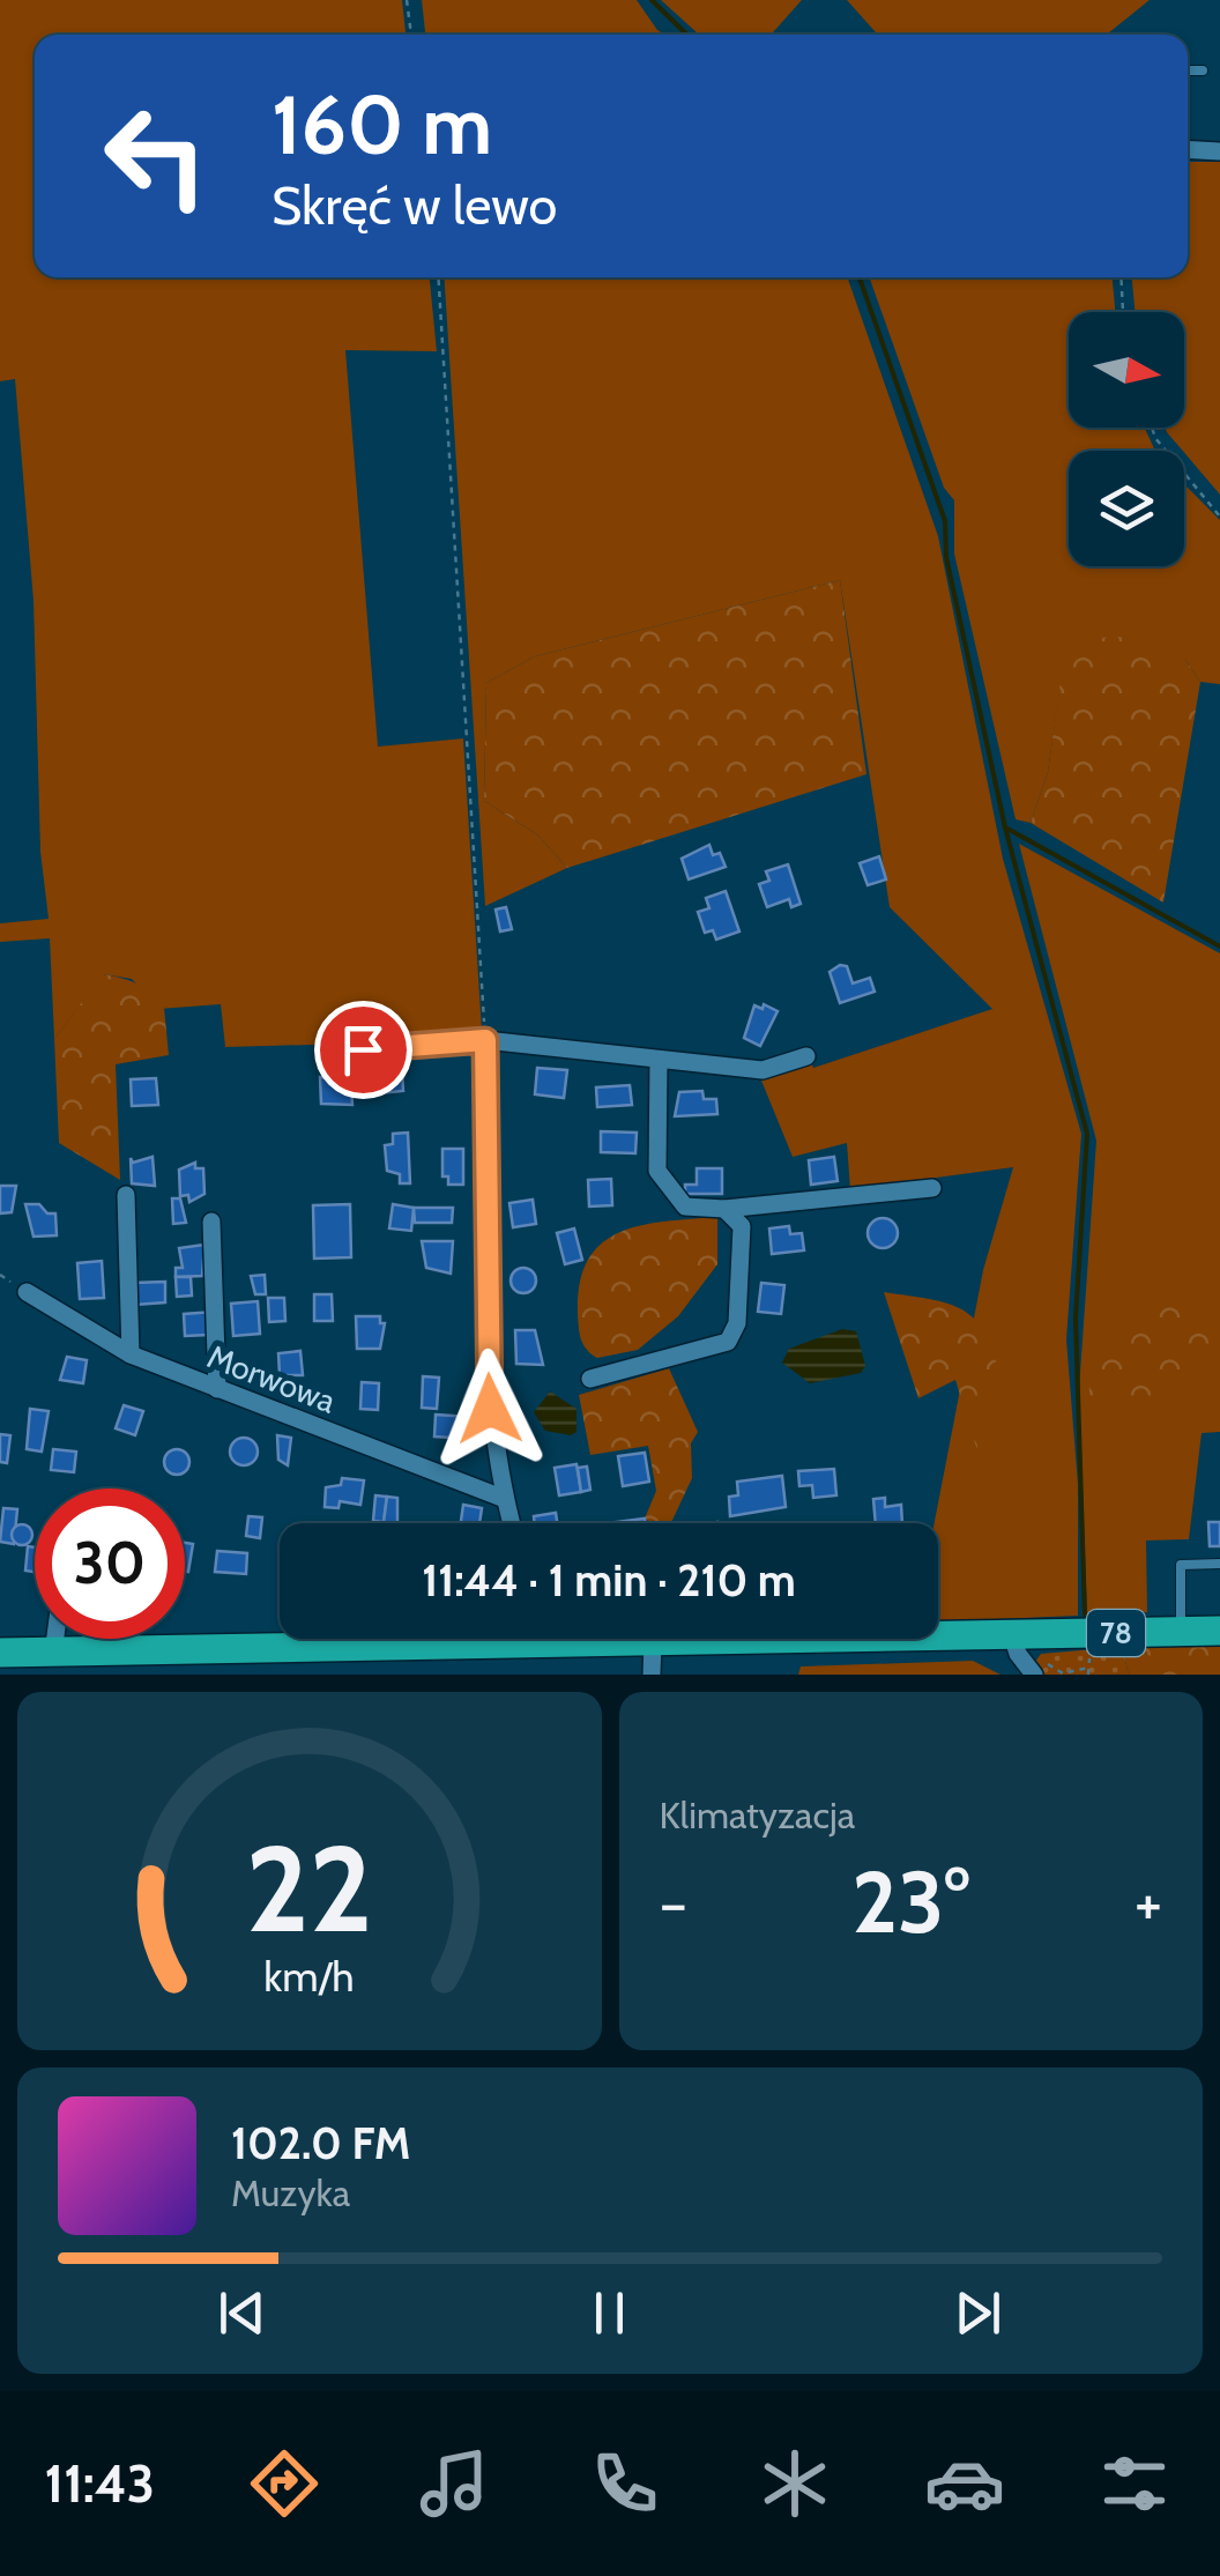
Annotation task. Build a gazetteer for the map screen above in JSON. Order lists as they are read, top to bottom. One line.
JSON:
{"streets":{"main road":["78"],"street":["Morwowa"]},"north":"right","page":{"turn":["160 m","Skręć w lewo"],"limit":"30","trip":"11:44 · 1 min · 210 m","tile":"Klimatyzacja","heat":["−","23°","+"],"song":["102.0 FM","Muzyka"],"tabs":"11:43","gauge":["22","km/h"]}}
